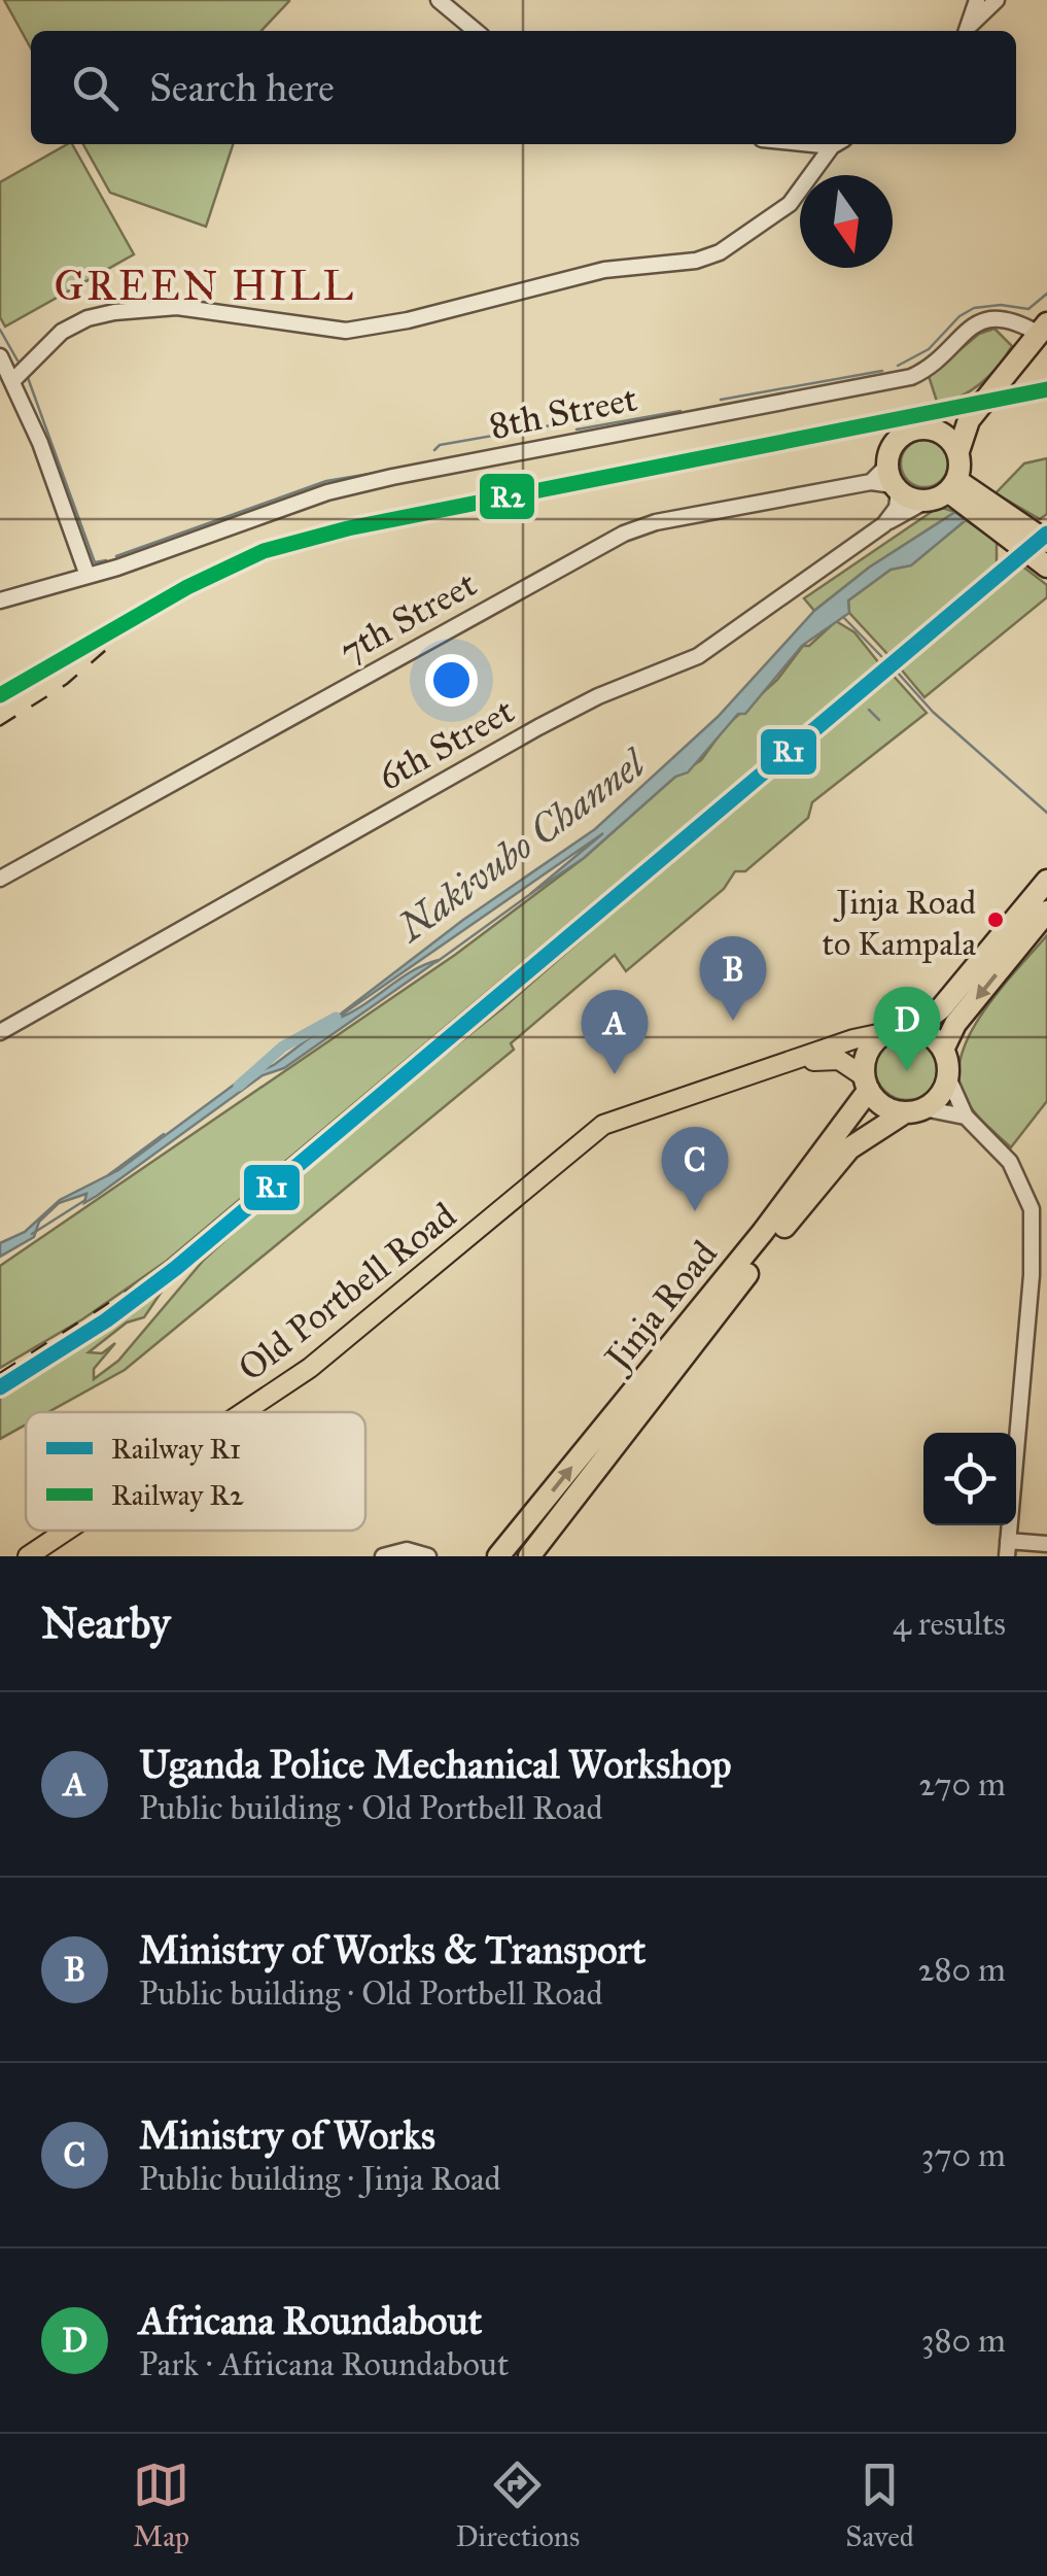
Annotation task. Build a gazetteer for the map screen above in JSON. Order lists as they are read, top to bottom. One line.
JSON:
{"streets":{"highway":["Jinja Road"],"main road":["Old Portbell Road"],"street":["8th Street","7th Street","6th Street"]},"crossings":[["7th Street","6th Street"],["Old Portbell Road","Jinja Road"]],"districts":["GREEN HILL"],"water":["Nakivubo Channel"],"places":["Jinja Road to Kampala"],"lines":["rail line R2","rail line R1"],"legend":["Railway R1","Railway R2"],"north":"bottom","page":{"search":"Search here","pins":["B","D","A","C"],"heading":["Nearby","4 results"],"list":[{"mark":"A","name":"Uganda Police Mechanical Workshop","note":"Public building · Old Portbell Road","value":"270 m"},{"mark":"B","name":"Ministry of Works & Transport","note":"Public building · Old Portbell Road","value":"280 m"},{"mark":"C","name":"Ministry of Works","note":"Public building · Jinja Road","value":"370 m"},{"mark":"D","name":"Africana Roundabout","note":"Park · Africana Roundabout","value":"380 m"}],"nav":["Map","Directions","Saved"]}}
